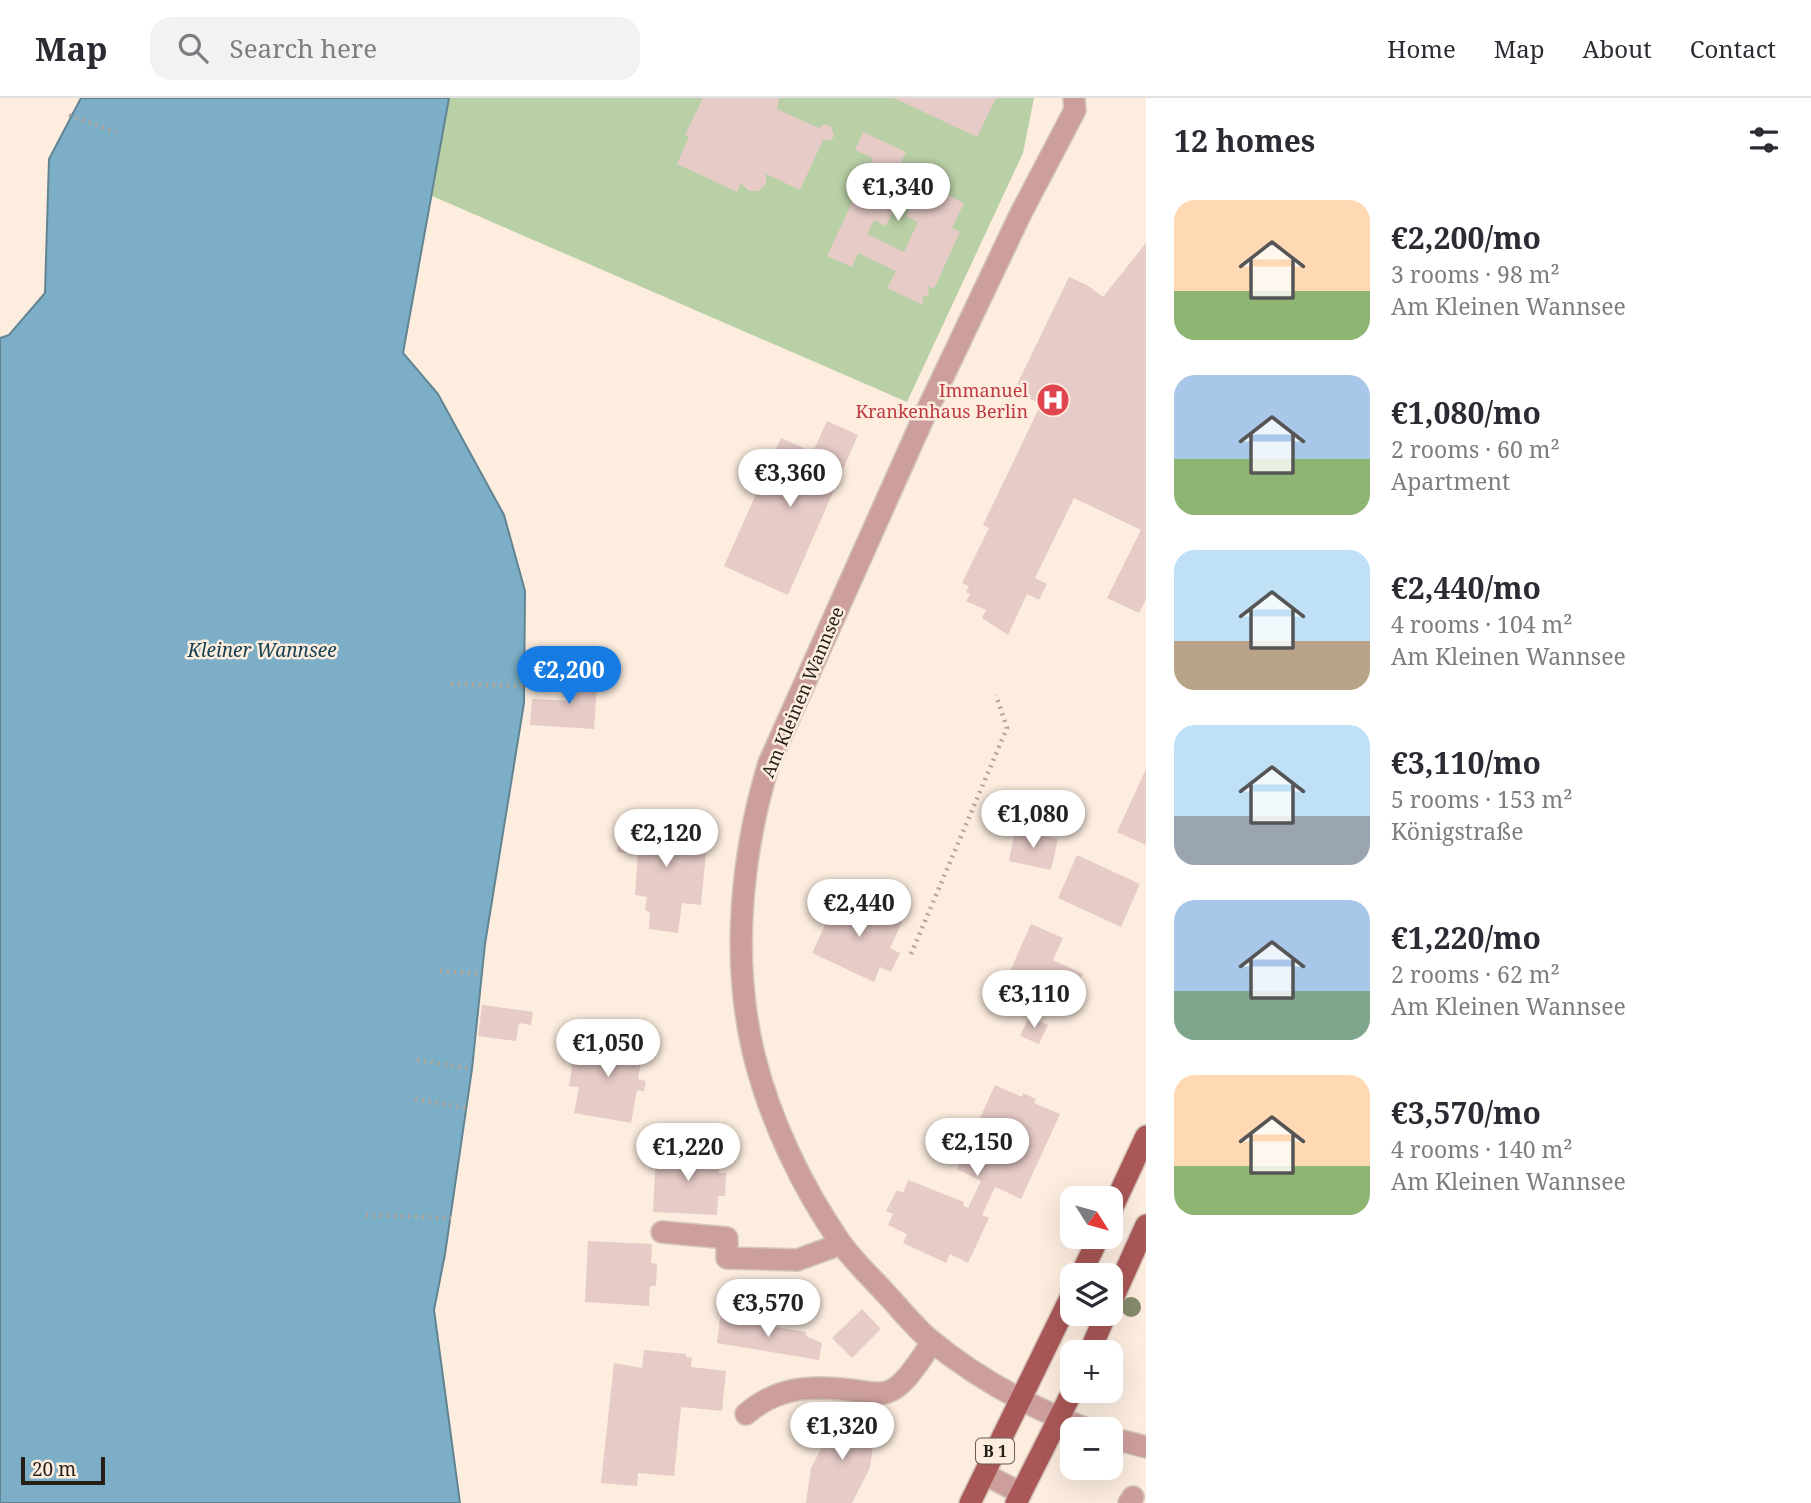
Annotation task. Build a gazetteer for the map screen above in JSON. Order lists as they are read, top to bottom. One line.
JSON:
{"streets":{"main road":["B 1"],"street":["Am Kleinen Wannsee"]},"crossings":[["Am Kleinen Wannsee","B 1"]],"water":["Kleiner Wannsee"],"places":{"hospital":["Immanuel Krankenhaus Berlin"]},"scale_bar":"20 m","north":"bottom right","page":{"header":"Map","search":"Search here","nav":["Home","Map","About","Contact"],"heading":"12 homes","price":["€1,340","€3,360","€2,200","€1,080","€2,120","€2,440","€3,110","€1,050","€2,150","€1,220","€3,570","€1,320"],"list":[{"name":"€2,200/mo","note":"3 rooms · 98 m² · Am Kleinen Wannsee"},{"name":"€1,080/mo","note":"2 rooms · 60 m² · Apartment"},{"name":"€2,440/mo","note":"4 rooms · 104 m² · Am Kleinen Wannsee"},{"name":"€3,110/mo","note":"5 rooms · 153 m² · Königstraße"},{"name":"€1,220/mo","note":"2 rooms · 62 m² · Am Kleinen Wannsee"},{"name":"€3,570/mo","note":"4 rooms · 140 m² · Am Kleinen Wannsee"}],"map_buttons":["+","−"],"scale":"20 m"}}
